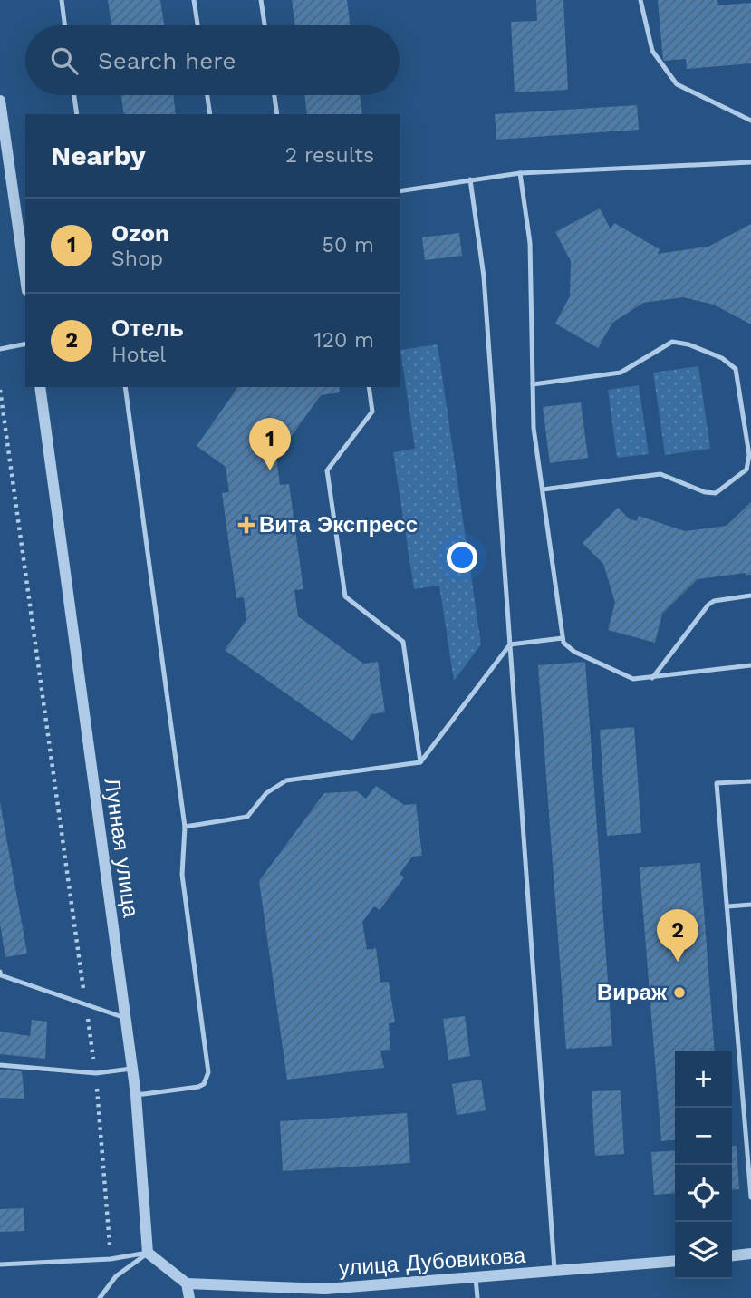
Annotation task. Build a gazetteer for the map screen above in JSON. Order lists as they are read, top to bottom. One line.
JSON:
{"streets":{"street":["Лунная улица","улица Дубовикова"]},"places":{"health":["Вита Экспресс"],"other":["Вираж"]},"page":{"search":"Search here","heading":["Nearby","2 results"],"list":[{"mark":"1","name":"Ozon","note":"Shop","value":"50 m"},{"mark":"2","name":"Отель","note":"Hotel","value":"120 m"}],"pins":["1","2"],"map_buttons":["+","−"]}}
